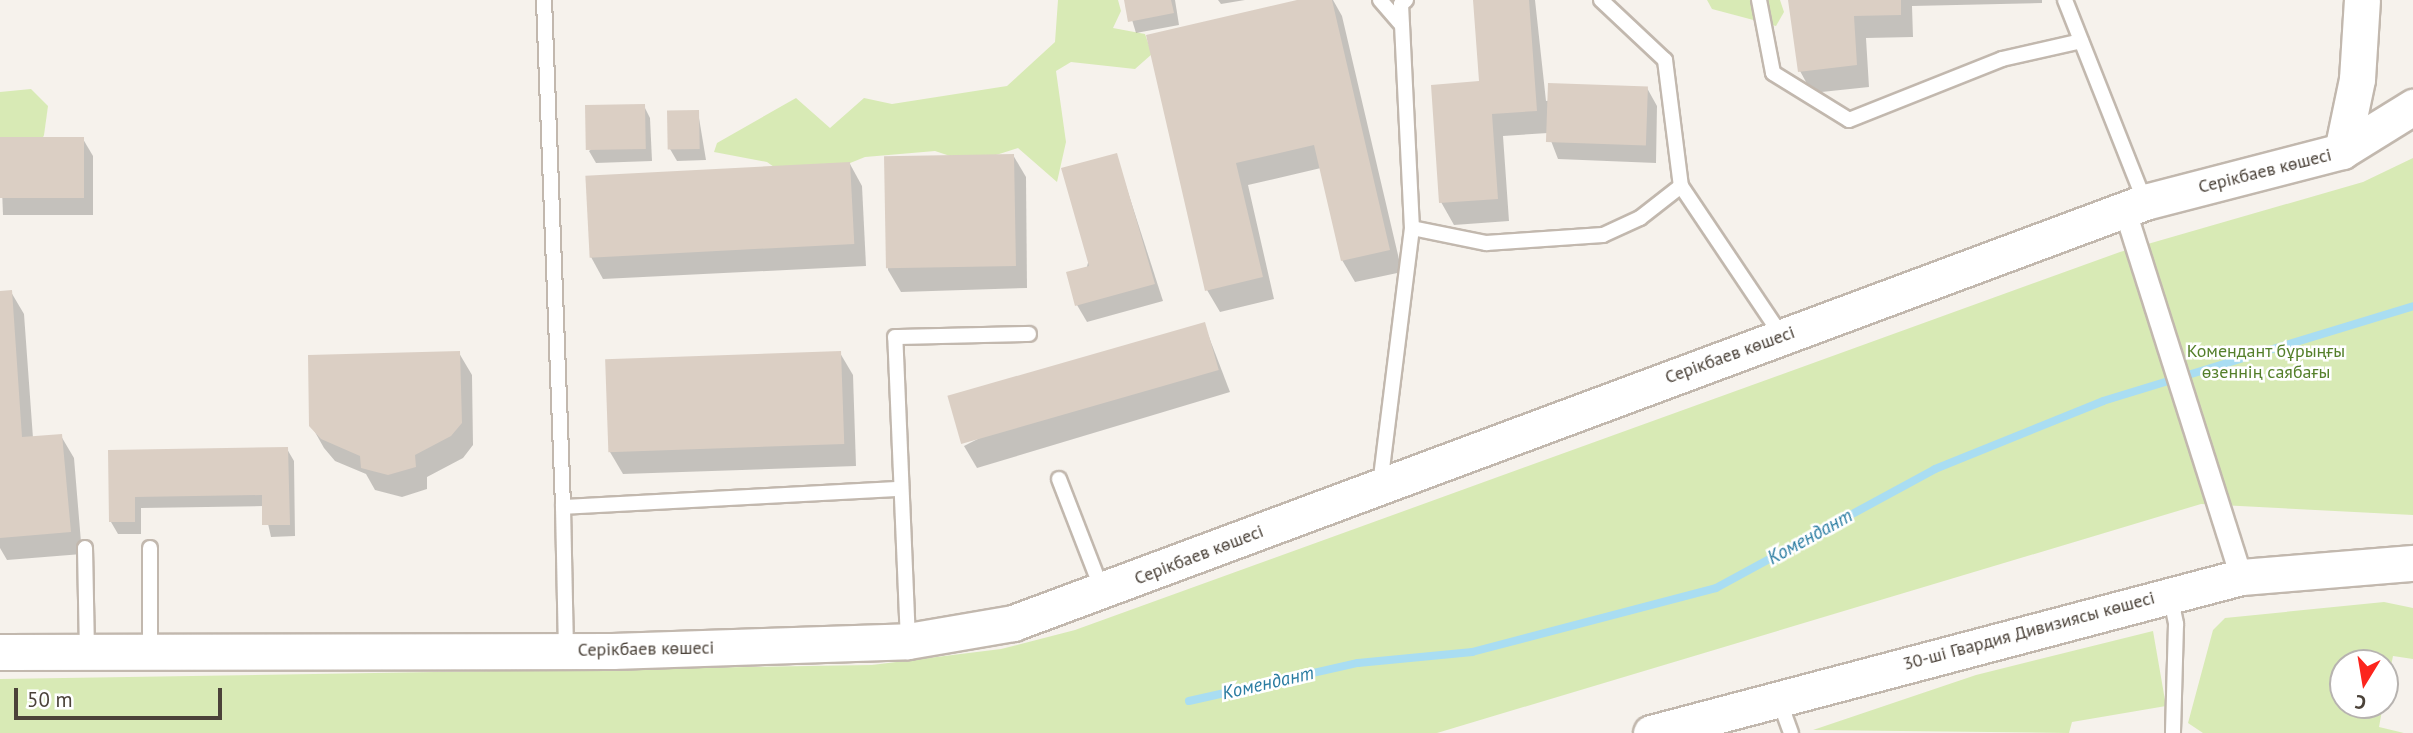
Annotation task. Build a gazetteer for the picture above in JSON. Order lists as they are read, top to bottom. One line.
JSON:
{"streets":{"street":["Серікбаев көшесі","30-ші Гвардия Дивизиясы көшесі"]},"water":["Комендант"],"parks":["Комендант бұрыңғы өзеннің саябағы"],"scale_bar":"50 m","north":"bottom"}
